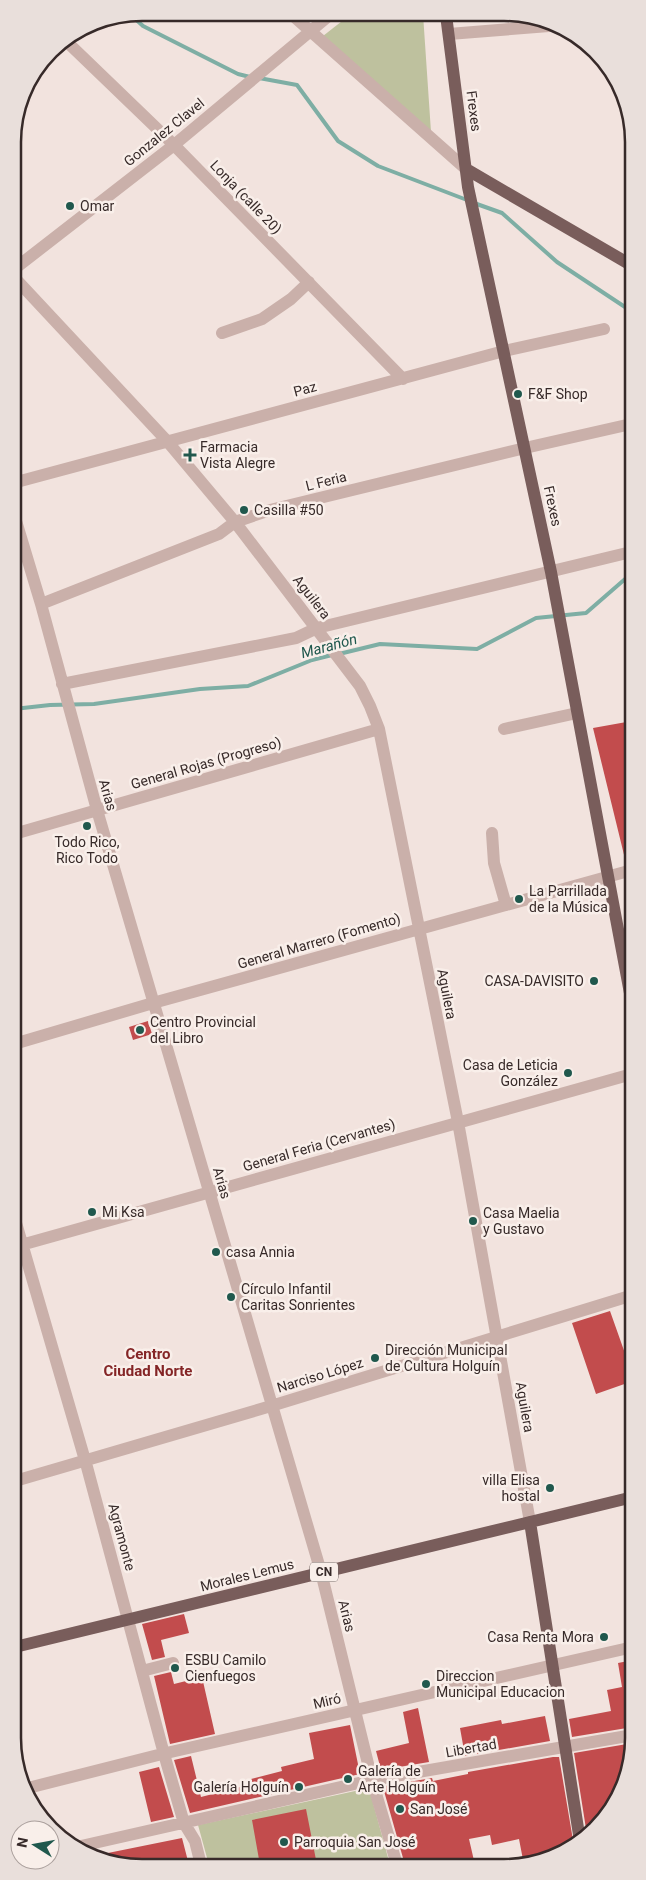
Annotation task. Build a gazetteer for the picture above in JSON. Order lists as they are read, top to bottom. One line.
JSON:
{"streets":{"main road":["Frexes","Aguilera","CN","Morales Lemus"],"street":["Gonzalez Clavel","Lonja (calle 20)","Paz","L Feria","General Rojas (Progreso)","Arias","General Marrero (Fomento)","General Feria (Cervantes)","Narciso López","Agramonte","Miró","Libertad"]},"crossings":[["Frexes","Paz"],["Frexes","L Feria"],["Frexes","General Marrero (Fomento)"],["Gonzalez Clavel","Lonja (calle 20)"],["Lonja (calle 20)","Paz"],["Paz","Aguilera"],["L Feria","Aguilera"],["L Feria","Arias"],["Aguilera","General Rojas (Progreso)"],["Aguilera","General Marrero (Fomento)"],["Aguilera","General Feria (Cervantes)"],["Aguilera","Narciso López"],["Aguilera","Morales Lemus"],["Aguilera","Miró"],["Aguilera","Libertad"],["General Rojas (Progreso)","Arias"],["Arias","General Marrero (Fomento)"],["Arias","General Feria (Cervantes)"],["Arias","Narciso López"],["Arias","Morales Lemus"],["Arias","Miró"],["Arias","Libertad"],["Narciso López","Agramonte"],["Agramonte","Morales Lemus"],["Agramonte","Miró"],["Agramonte","Libertad"]],"districts":["Centro Ciudad Norte"],"water":["Marañón"],"places":{"other":["Omar","F&F Shop","Casilla #50","Todo Rico, Rico Todo","La Parrillada de la Música","CASA-DAVISITO","Centro Provincial del Libro","Casa de Leticia González","Mi Ksa","Casa Maelia y Gustavo","casa Annia","Círculo Infantil Caritas Sonrientes","Dirección Municipal de Cultura Holguín","villa Elisa hostal","Casa Renta Mora","ESBU Camilo Cienfuegos","Direccion Municipal Educacion","Galería de Arte Holguín","Galería Holguín","San José","Parroquia San José"],"health":["Farmacia Vista Alegre"]},"north":"left"}
